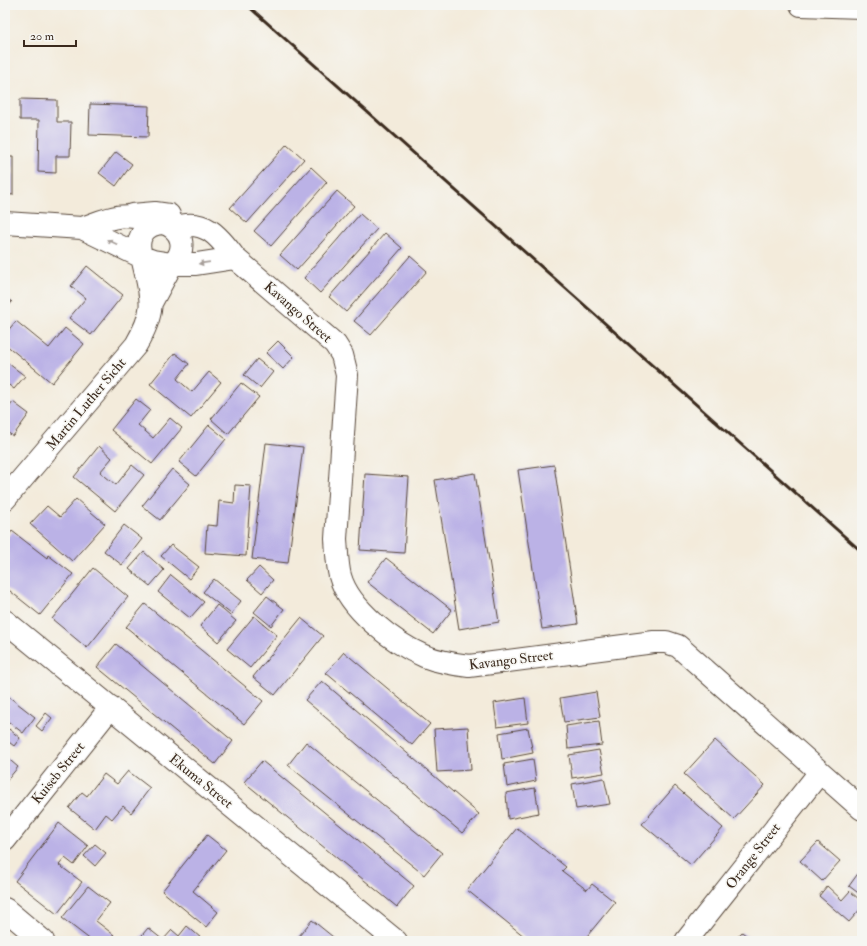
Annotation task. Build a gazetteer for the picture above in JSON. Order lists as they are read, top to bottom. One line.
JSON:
{"streets":{"main road":["Kavango Street","Martin Luther Sicht","Kuiseb Street","Ekuma Street","Orange Street"]},"crossings":[["Kavango Street","Martin Luther Sicht"],["Kavango Street","Orange Street"],["Kuiseb Street","Ekuma Street"]],"scale_bar":"20 m"}
